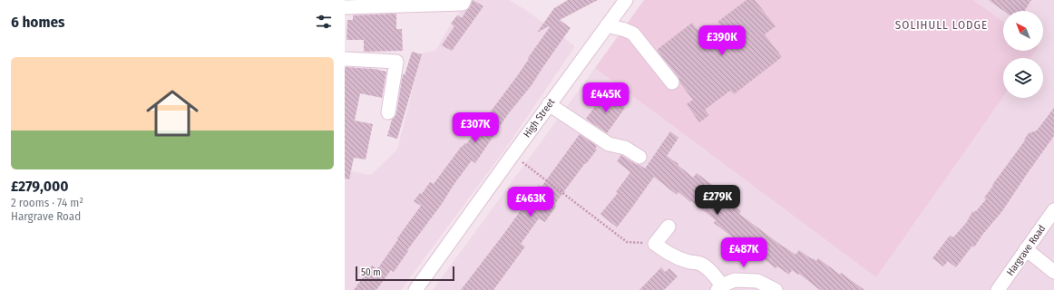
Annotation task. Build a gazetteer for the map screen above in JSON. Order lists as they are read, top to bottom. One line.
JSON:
{"streets":{"street":["High Street","Hargrave Road"]},"districts":["SOLIHULL LODGE"],"scale_bar":"50 m","north":"top left","page":{"heading":"6 homes","price":["£390K","£445K","£307K","£279K","£463K","£487K"],"list":[{"name":"£279,000","note":"2 rooms · 74 m² · Hargrave Road"}],"scale":"50 m"}}
